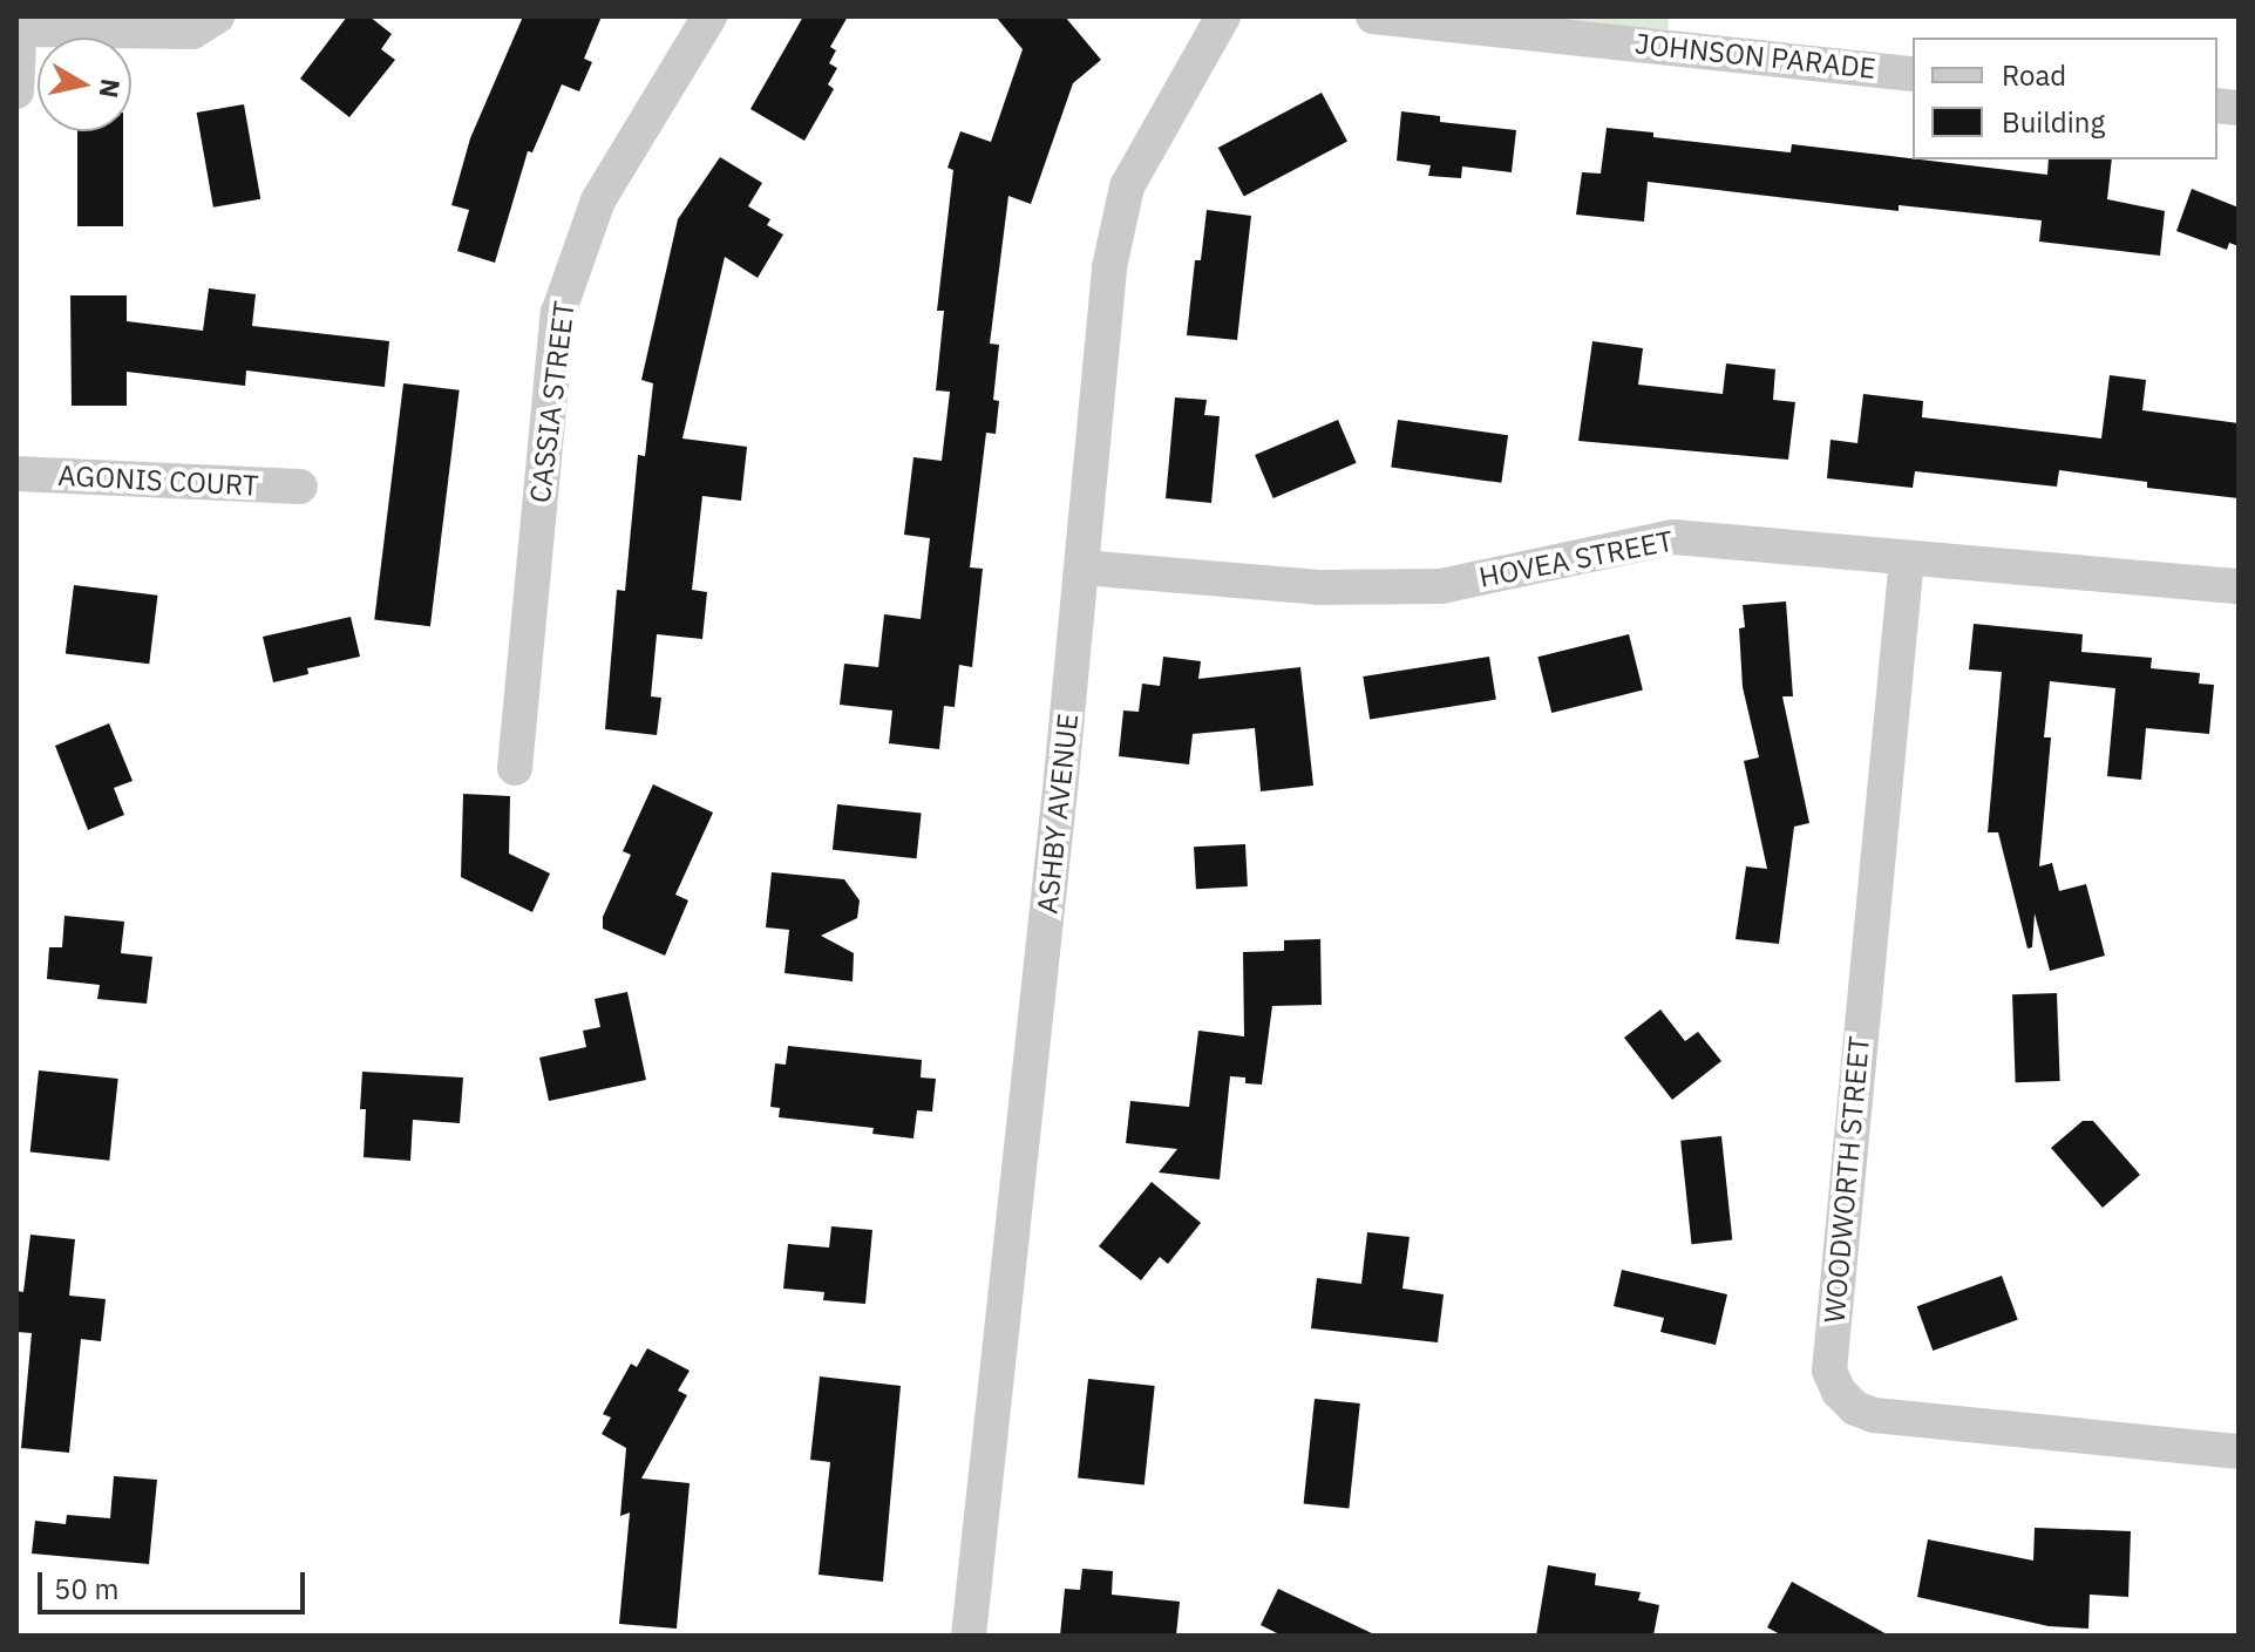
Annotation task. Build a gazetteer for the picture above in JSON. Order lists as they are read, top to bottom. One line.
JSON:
{"streets":{"street":["JOHNSON PARADE","CASSIA STREET","AGONIS COURT","HOVEA STREET","ASHBY AVENUE","WOODWORTH STREET"]},"crossings":[["HOVEA STREET","ASHBY AVENUE"],["HOVEA STREET","WOODWORTH STREET"]],"legend":["Road","Building"],"scale_bar":"50 m","north":"right"}
